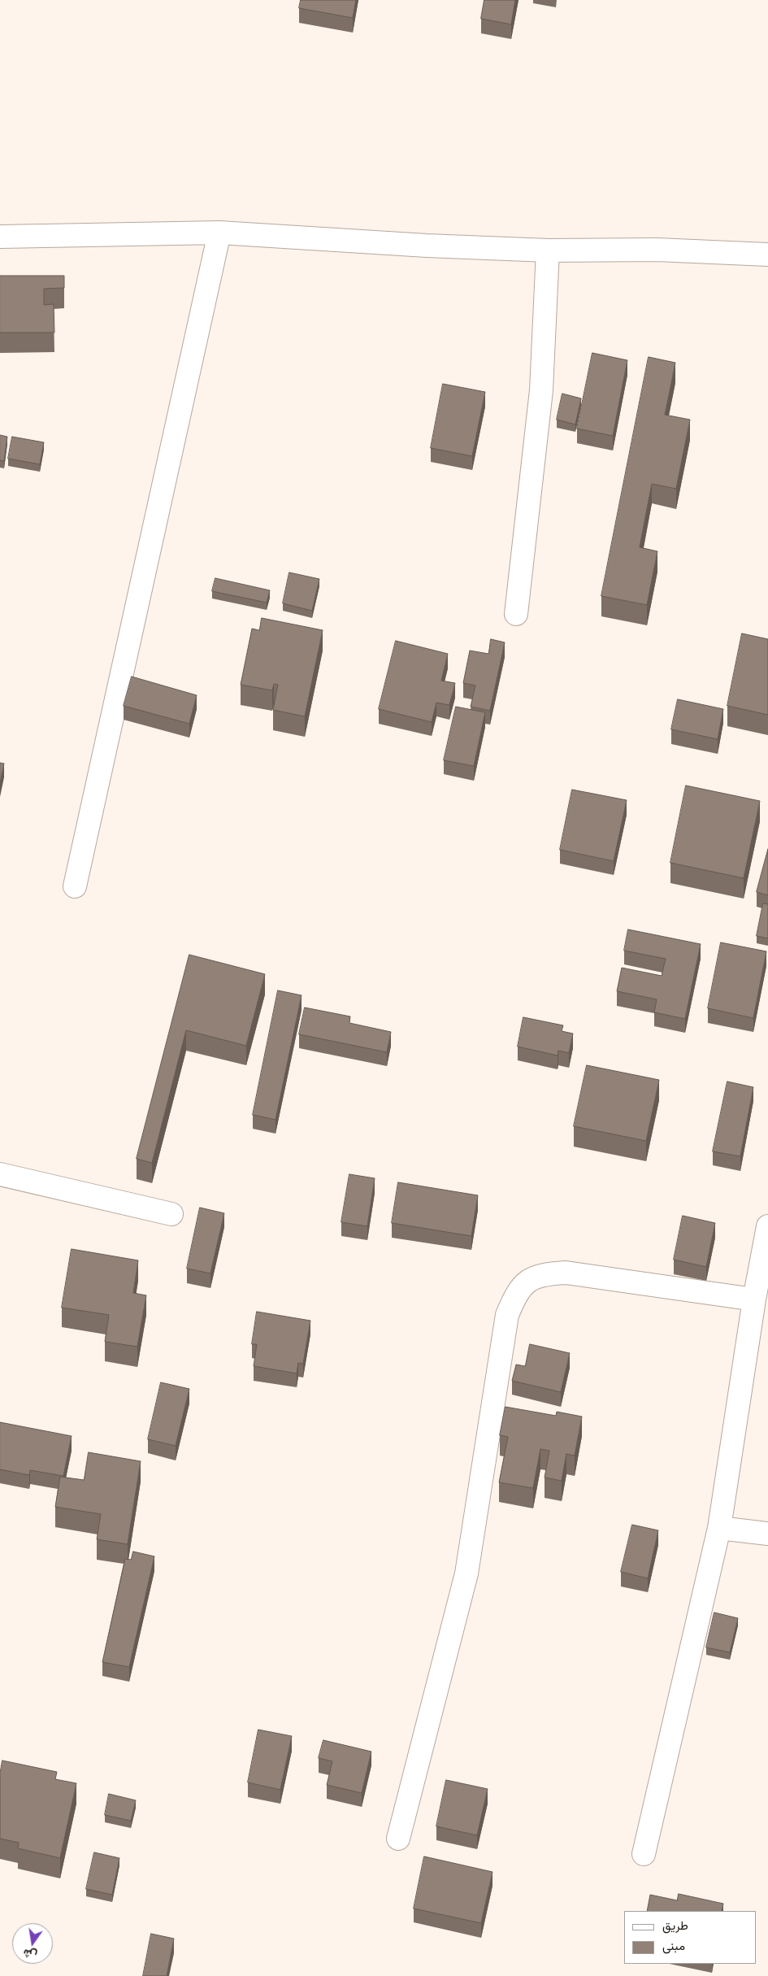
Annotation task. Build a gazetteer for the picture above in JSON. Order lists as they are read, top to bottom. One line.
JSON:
{"legend":["طريق","مبنى"],"north":"bottom"}
